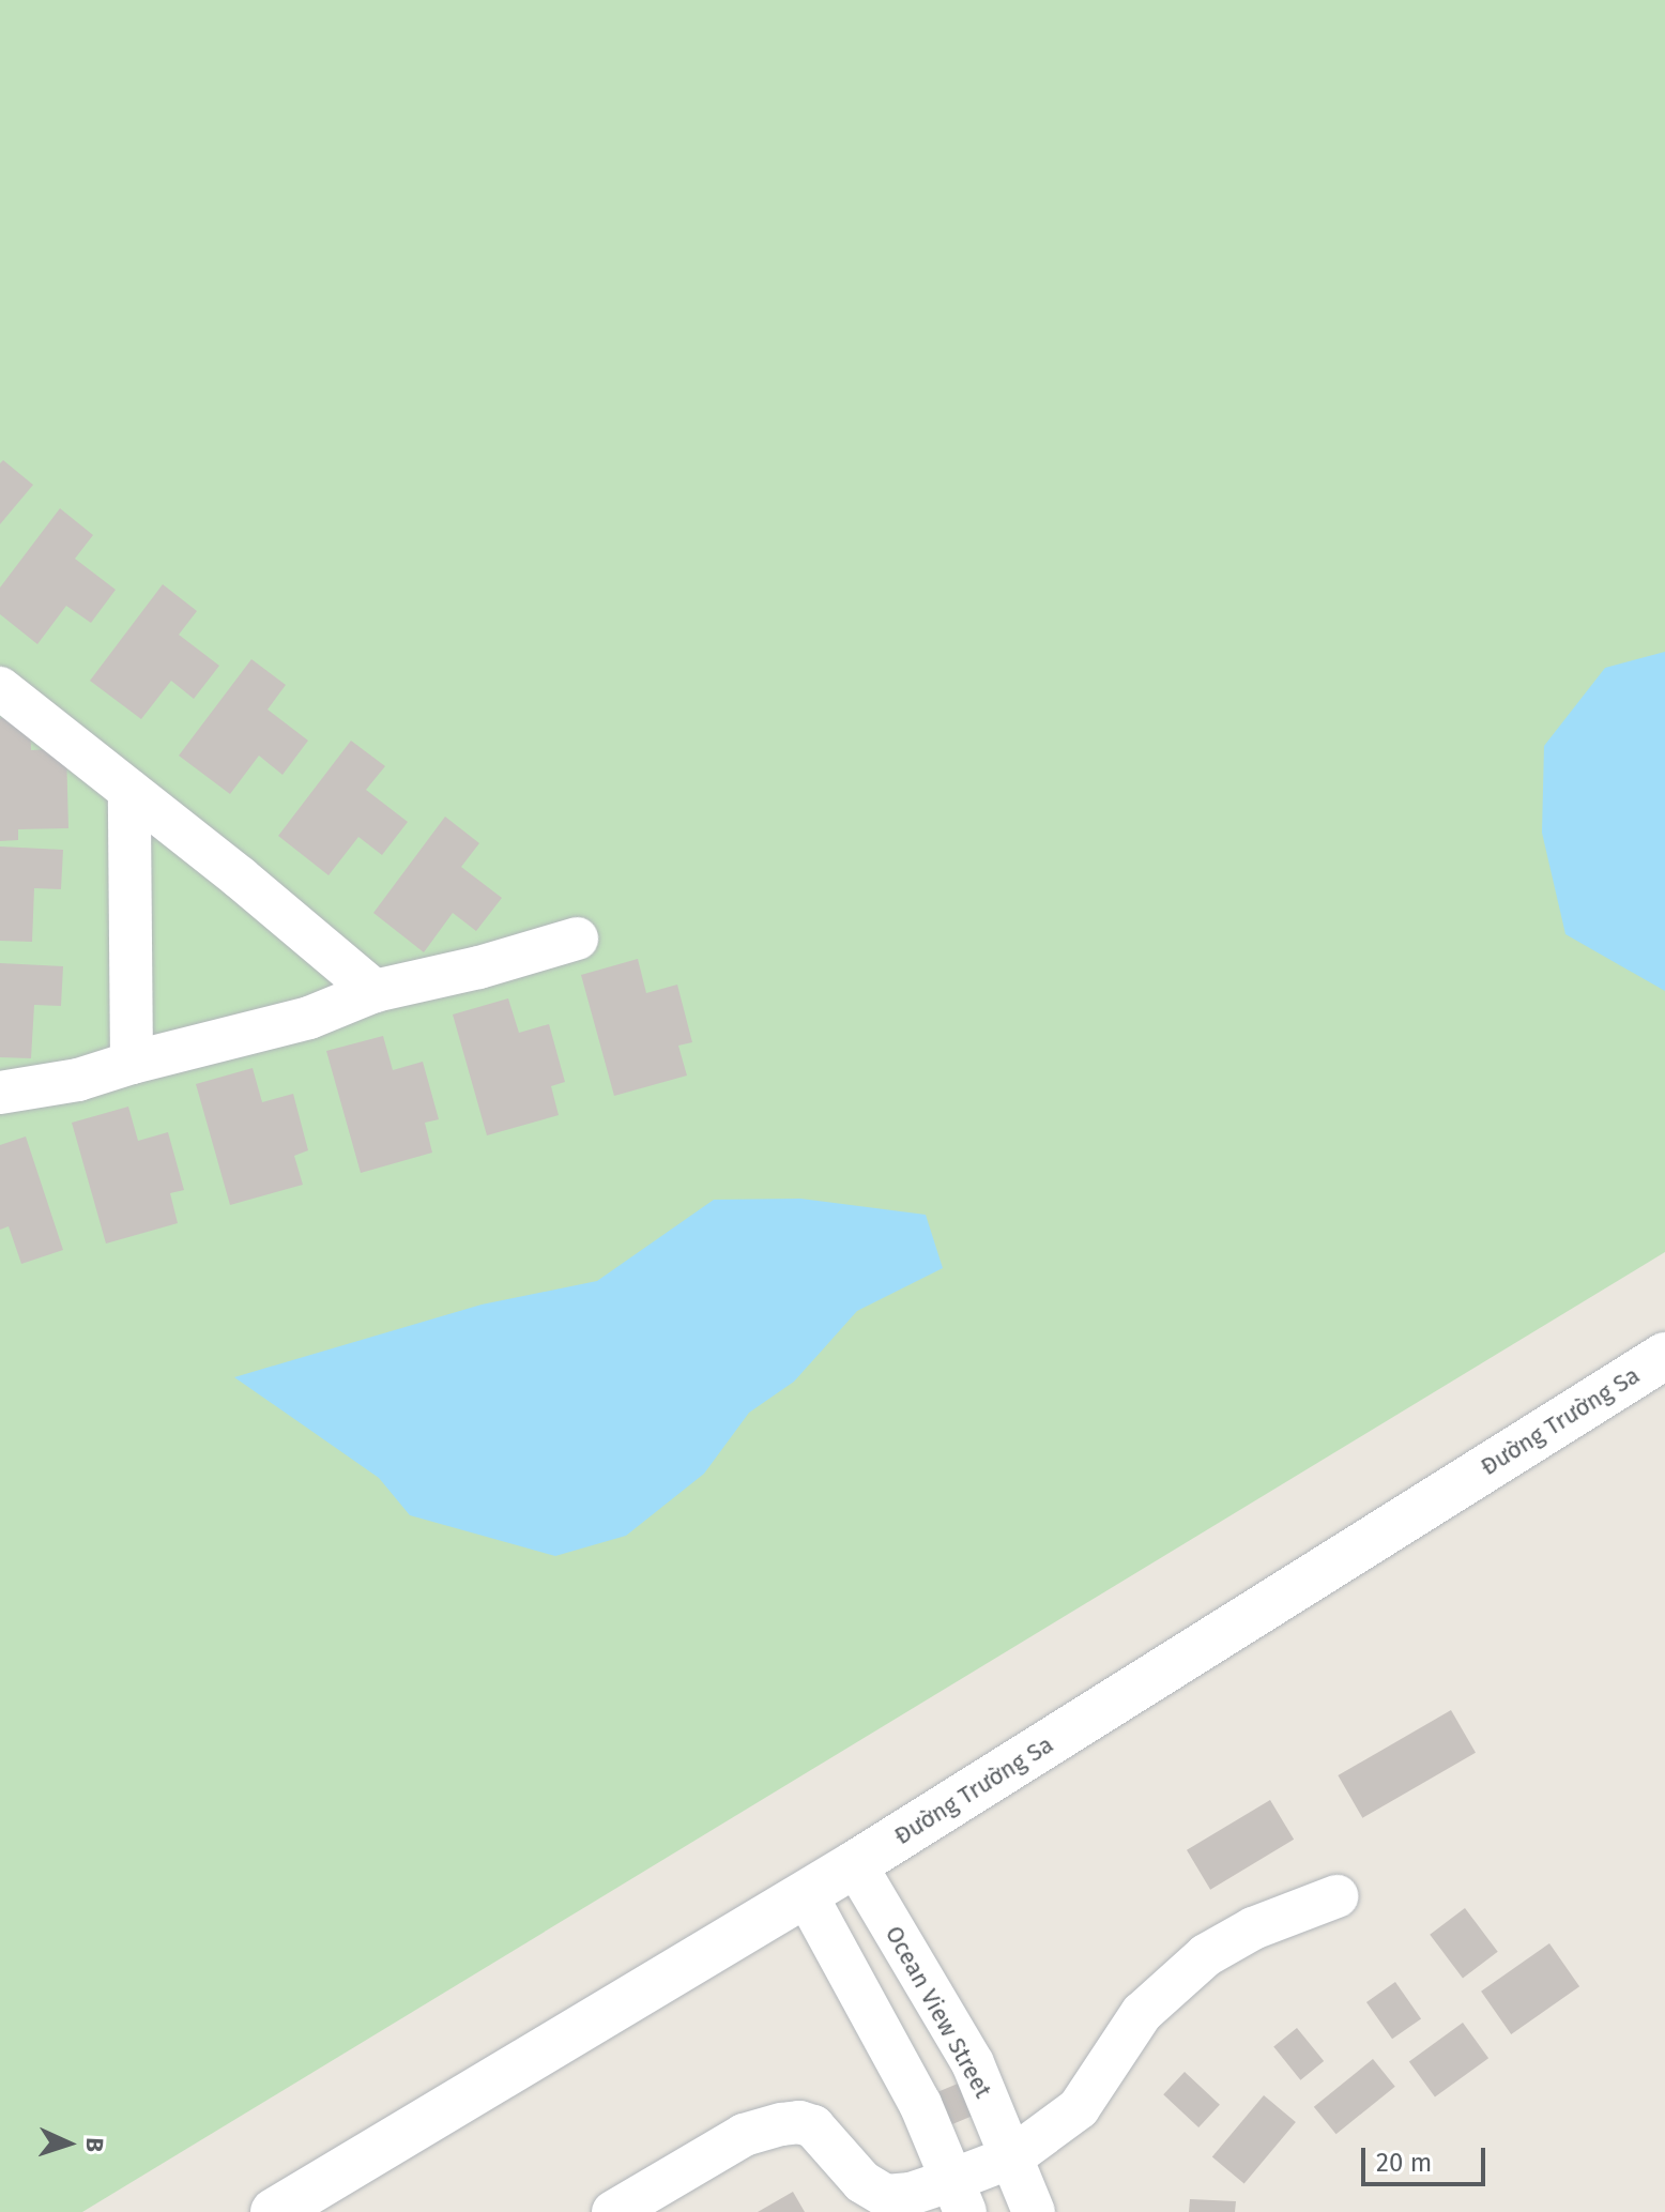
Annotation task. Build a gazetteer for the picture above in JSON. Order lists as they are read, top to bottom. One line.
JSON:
{"streets":{"main road":["Đường Trường Sa"],"street":["Ocean View Street"]},"crossings":[["Đường Trường Sa","Ocean View Street"]],"scale_bar":"20 m","north":"right"}
